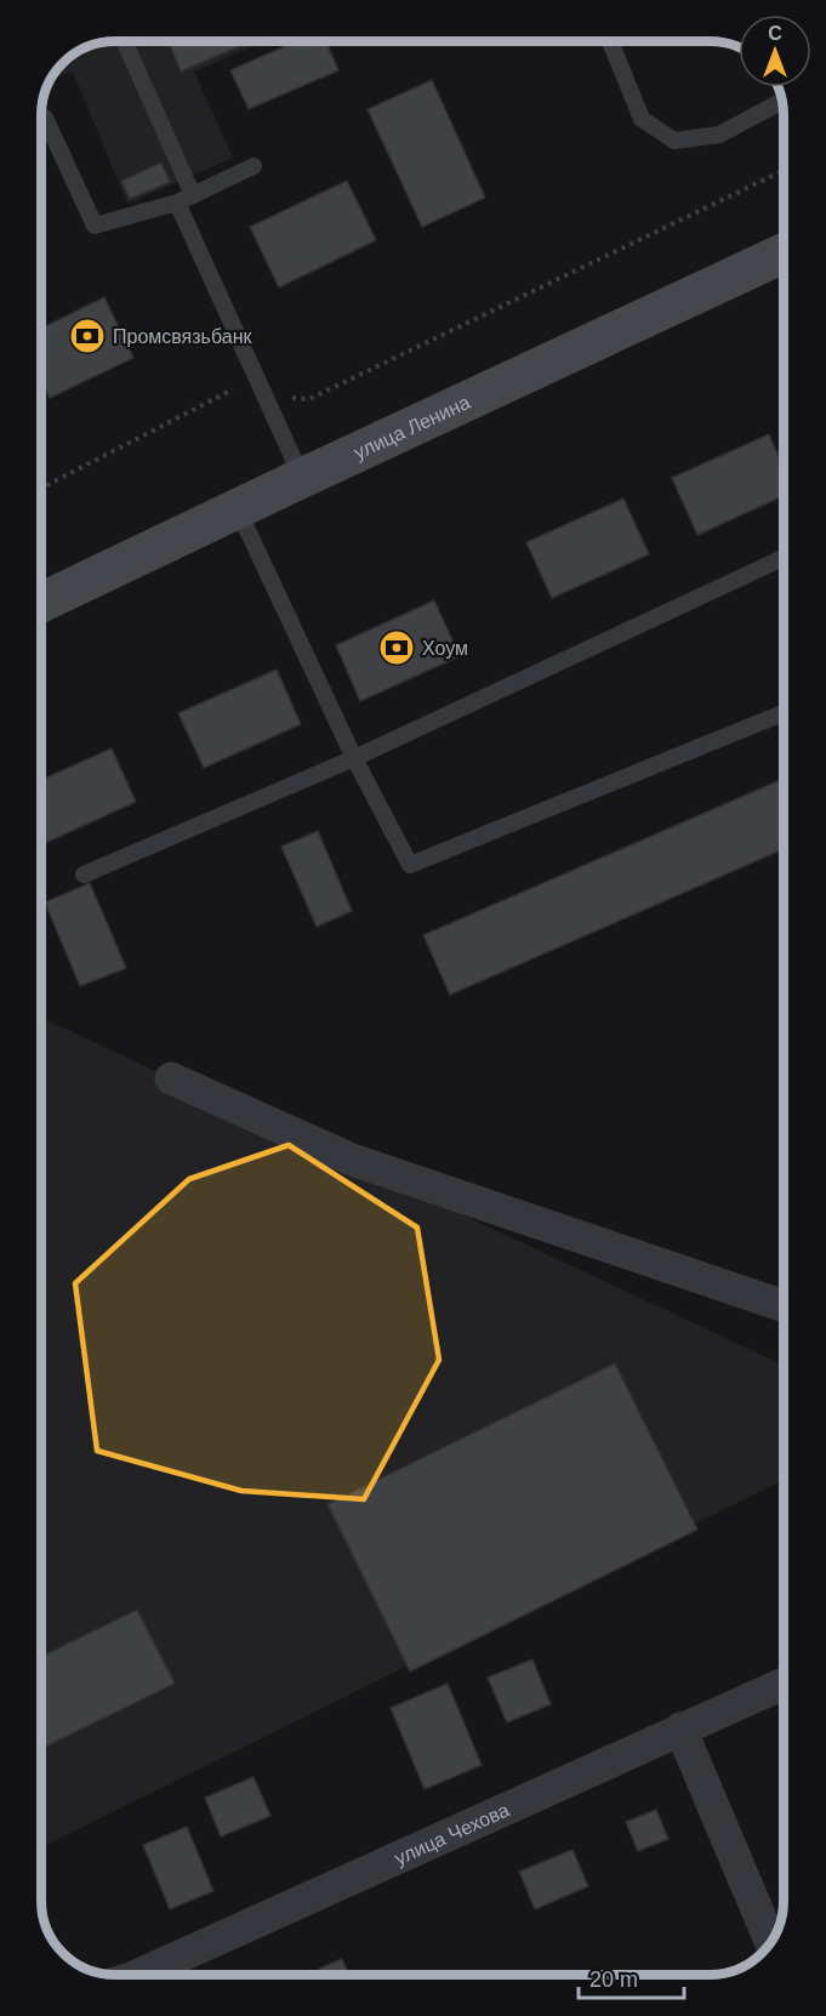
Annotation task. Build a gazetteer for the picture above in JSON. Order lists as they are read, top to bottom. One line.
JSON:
{"streets":{"main road":["улица Ленина"],"street":["улица Чехова"]},"places":{"bank":["Промсвязьбанк","Хоум"]},"scale_bar":"20 m","north":"top"}
